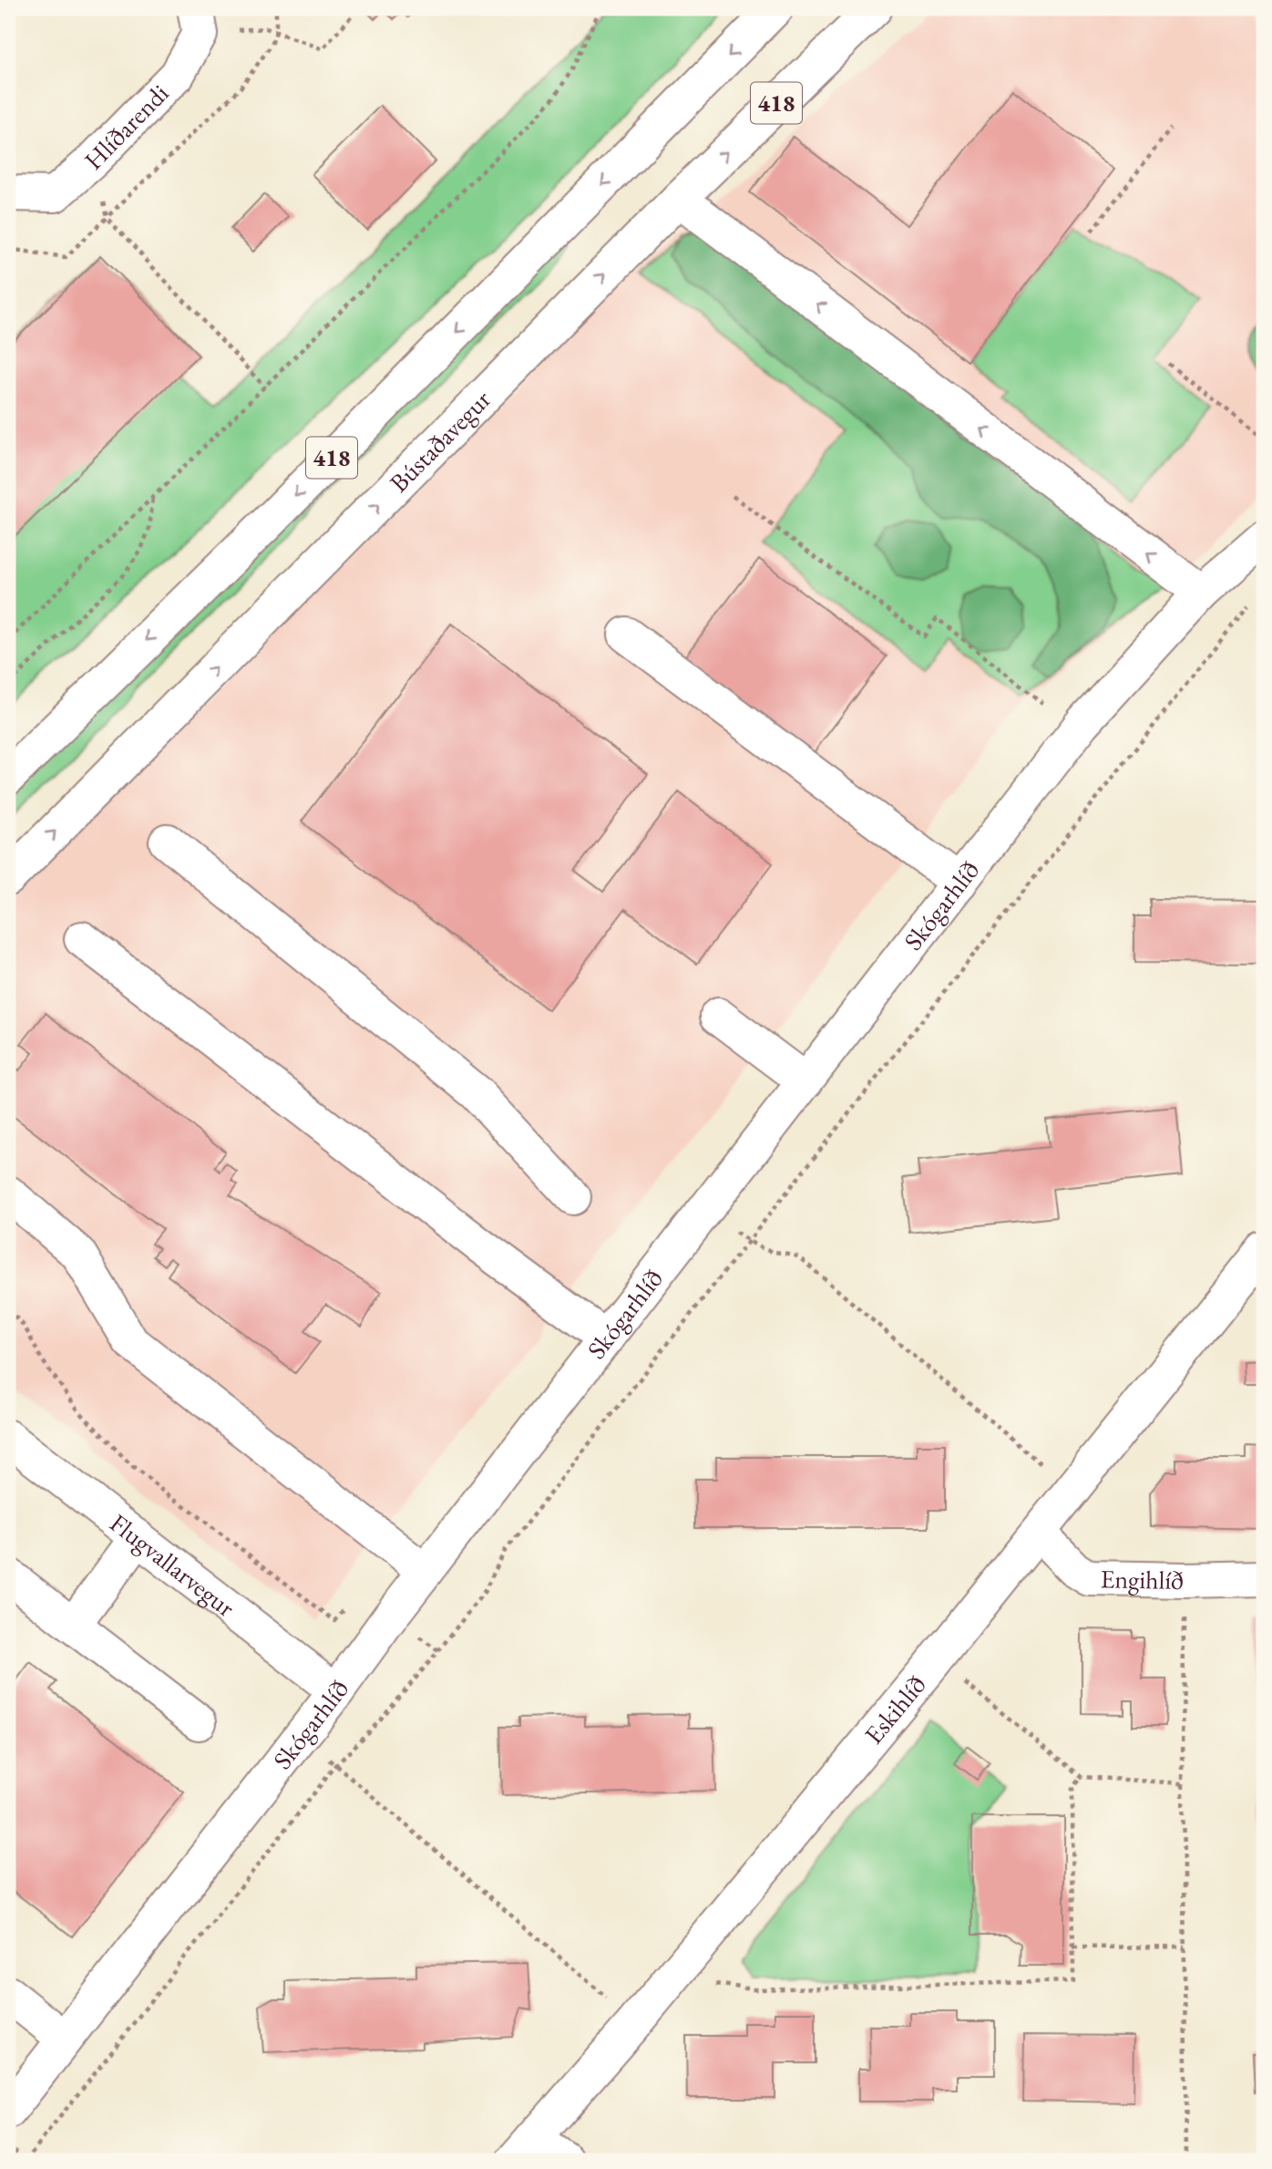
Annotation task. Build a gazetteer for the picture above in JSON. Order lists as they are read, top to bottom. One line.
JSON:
{"streets":{"street":["418","Hlíðarendi","Bústaðavegur","Skógarhlíð","Flugvallarvegur","Engihlíð","Eskihlíð"]},"crossings":[["Skógarhlíð","Flugvallarvegur"],["Engihlíð","Eskihlíð"]]}
